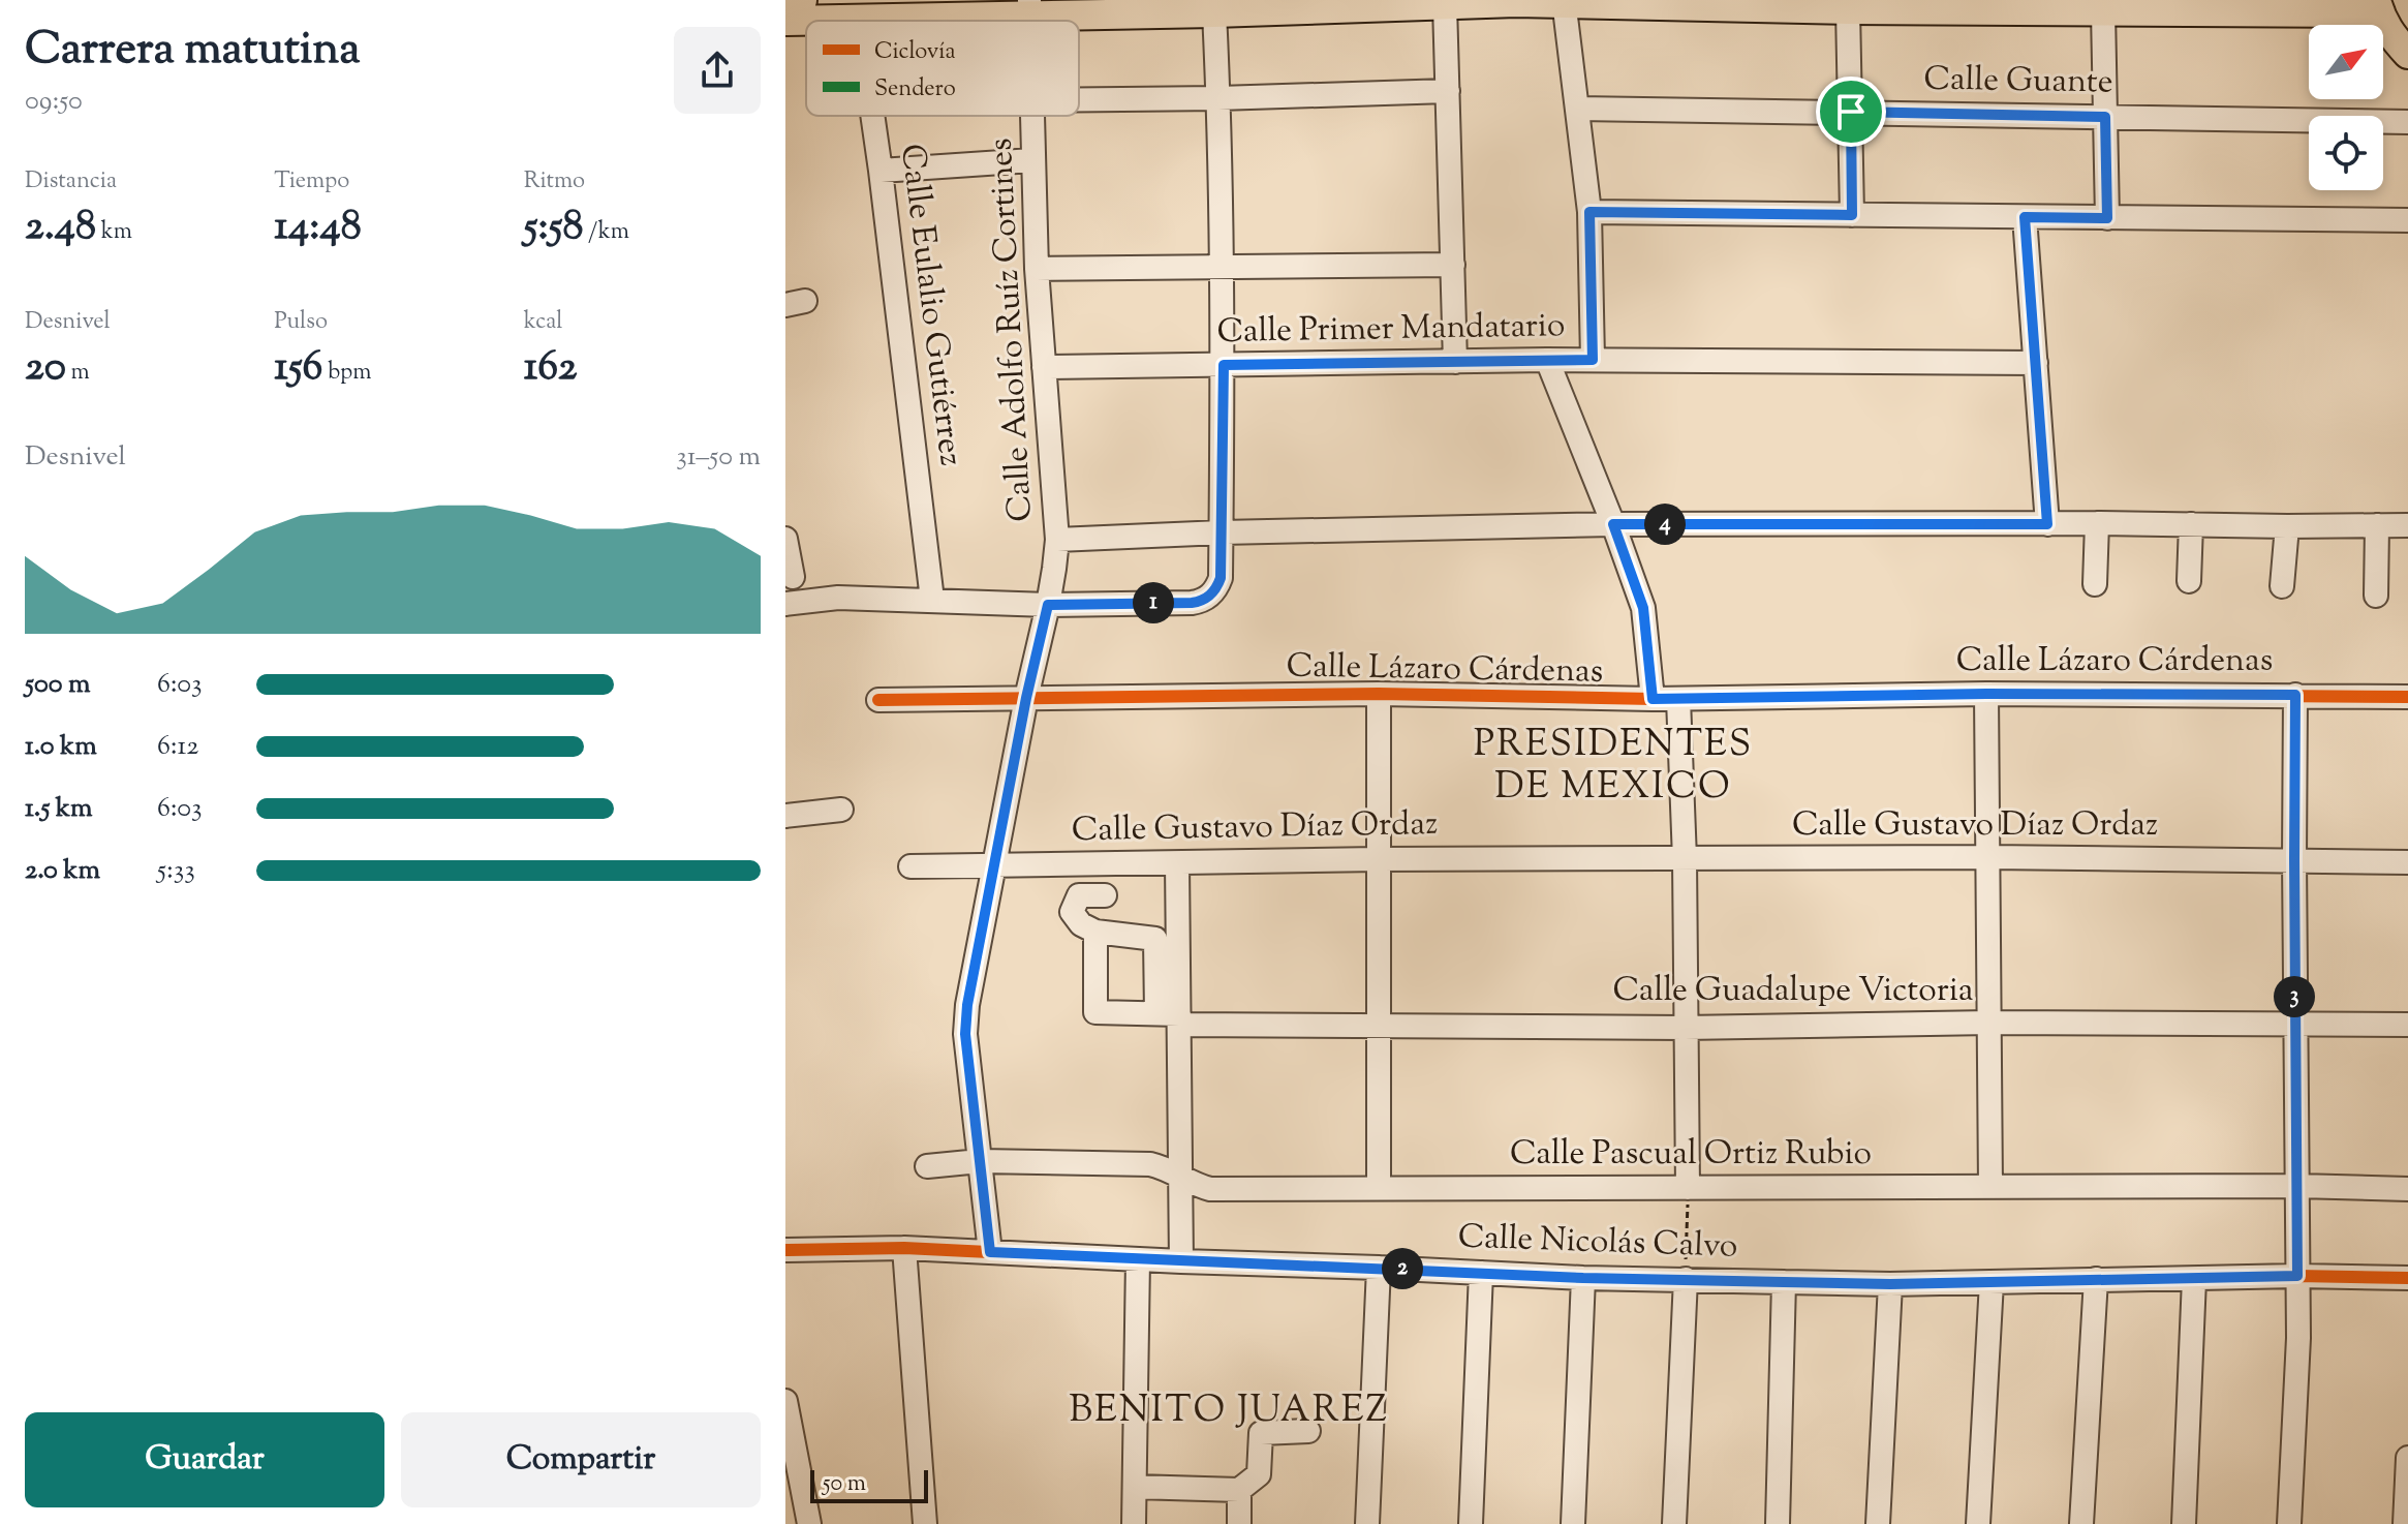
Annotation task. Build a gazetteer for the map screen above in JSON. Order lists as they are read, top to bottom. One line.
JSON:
{"streets":{"street":["Calle Guante","Calle Eulalio Gutiérrez","Calle Adolfo Ruíz Cortines","Calle Primer Mandatario","Calle Lázaro Cárdenas","Calle Gustavo Díaz Ordaz","Calle Guadalupe Victoria","Calle Pascual Ortiz Rubio","Calle Nicolás Calvo"]},"crossings":[["Calle Adolfo Ruíz Cortines","Calle Primer Mandatario"],["Calle Adolfo Ruíz Cortines","Calle Lázaro Cárdenas"],["Calle Adolfo Ruíz Cortines","Calle Gustavo Díaz Ordaz"],["Calle Adolfo Ruíz Cortines","Calle Pascual Ortiz Rubio"],["Calle Adolfo Ruíz Cortines","Calle Nicolás Calvo"]],"districts":["PRESIDENTES DE MEXICO","BENITO JUAREZ"],"legend":["Ciclovía","Sendero"],"scale_bar":"50 m","north":"top right","page":{"heading":["Carrera matutina","09:50"],"stats":[["Distancia","2.48 km"],["Tiempo","14:48"],["Ritmo","5:58 /km"],["Desnivel","20 m"],["Pulso","156 bpm"],["kcal","162"]],"chart":["Desnivel","31–50 m"],"pins":["4","1","3","2"],"list":[{"name":"500 m","note":"6:03"},{"name":"1.0 km","note":"6:12"},{"name":"1.5 km","note":"6:03"},{"name":"2.0 km","note":"5:33"}],"buttons":["Guardar","Compartir"],"scale":"50 m"}}
